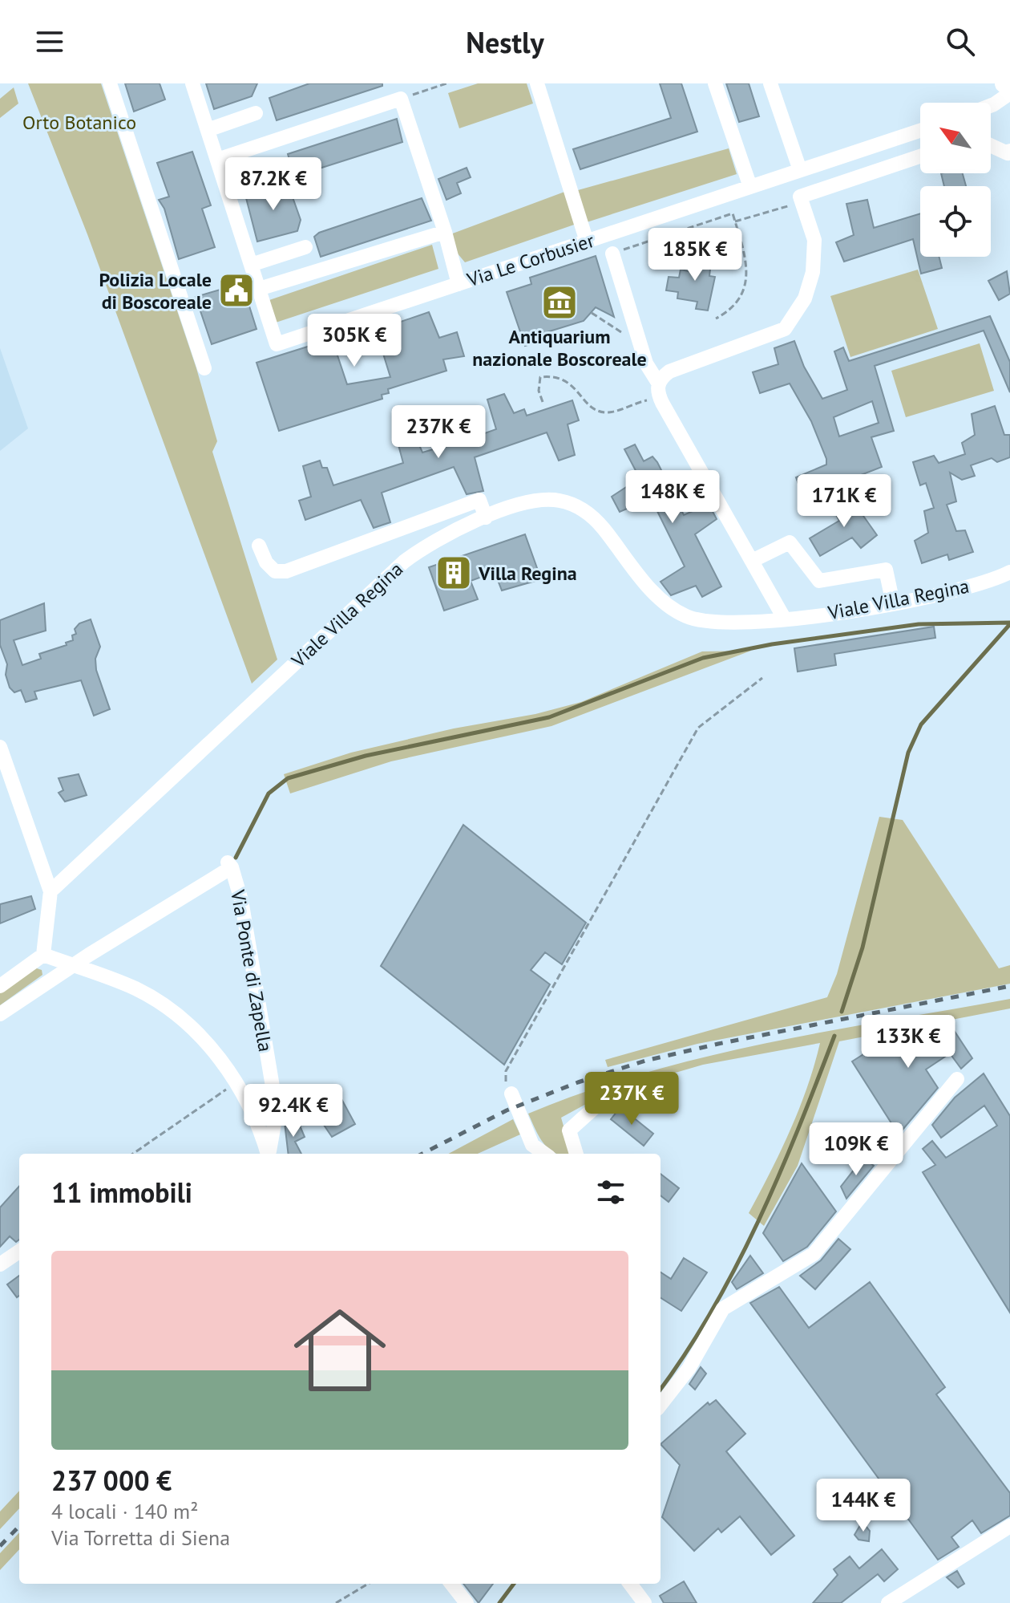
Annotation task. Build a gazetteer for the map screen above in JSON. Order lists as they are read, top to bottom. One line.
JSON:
{"streets":{"street":["Via Le Corbusier","Viale Villa Regina","Via Ponte di Zapella"]},"parks":["Orto Botanico"],"places":{"public building":["Polizia Locale di Boscoreale"],"museum":["Antiquarium nazionale Boscoreale"],"building":["Villa Regina"]},"north":"top left","page":{"header":"Nestly","price":["87.2K €","185K €","305K €","237K €","148K €","171K €","133K €","237K €","92.4K €","109K €","144K €"],"heading":"11 immobili","list":[{"name":"237 000 €","note":"4 locali · 140 m² · Via Torretta di Siena"}]}}
